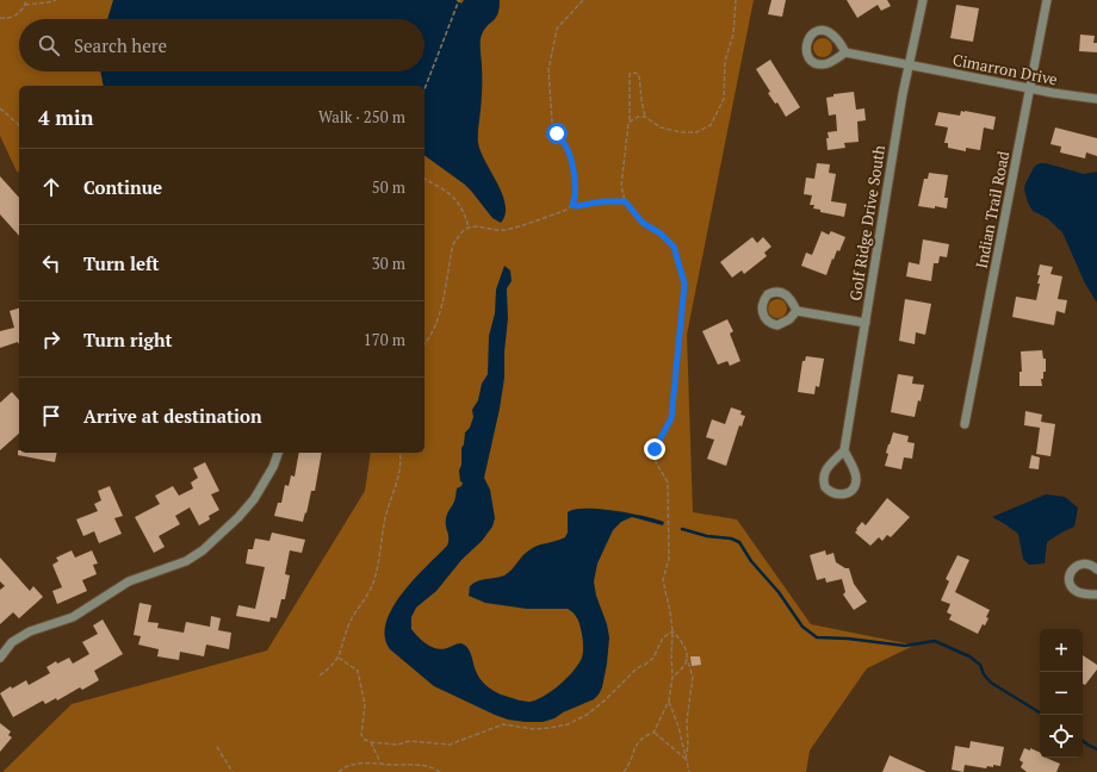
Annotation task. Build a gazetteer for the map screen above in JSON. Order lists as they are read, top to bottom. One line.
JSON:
{"streets":{"street":["Cimarron Drive","Indian Trail Road","Golf Ridge Drive South"]},"crossings":[["Cimarron Drive","Indian Trail Road"],["Cimarron Drive","Golf Ridge Drive South"]],"page":{"search":"Search here","heading":["4 min","Walk · 250 m"],"list":[["Continue","50 m"],["Turn left","30 m"],["Turn right","170 m"],"Arrive at destination"],"map_buttons":["+","−"]}}
